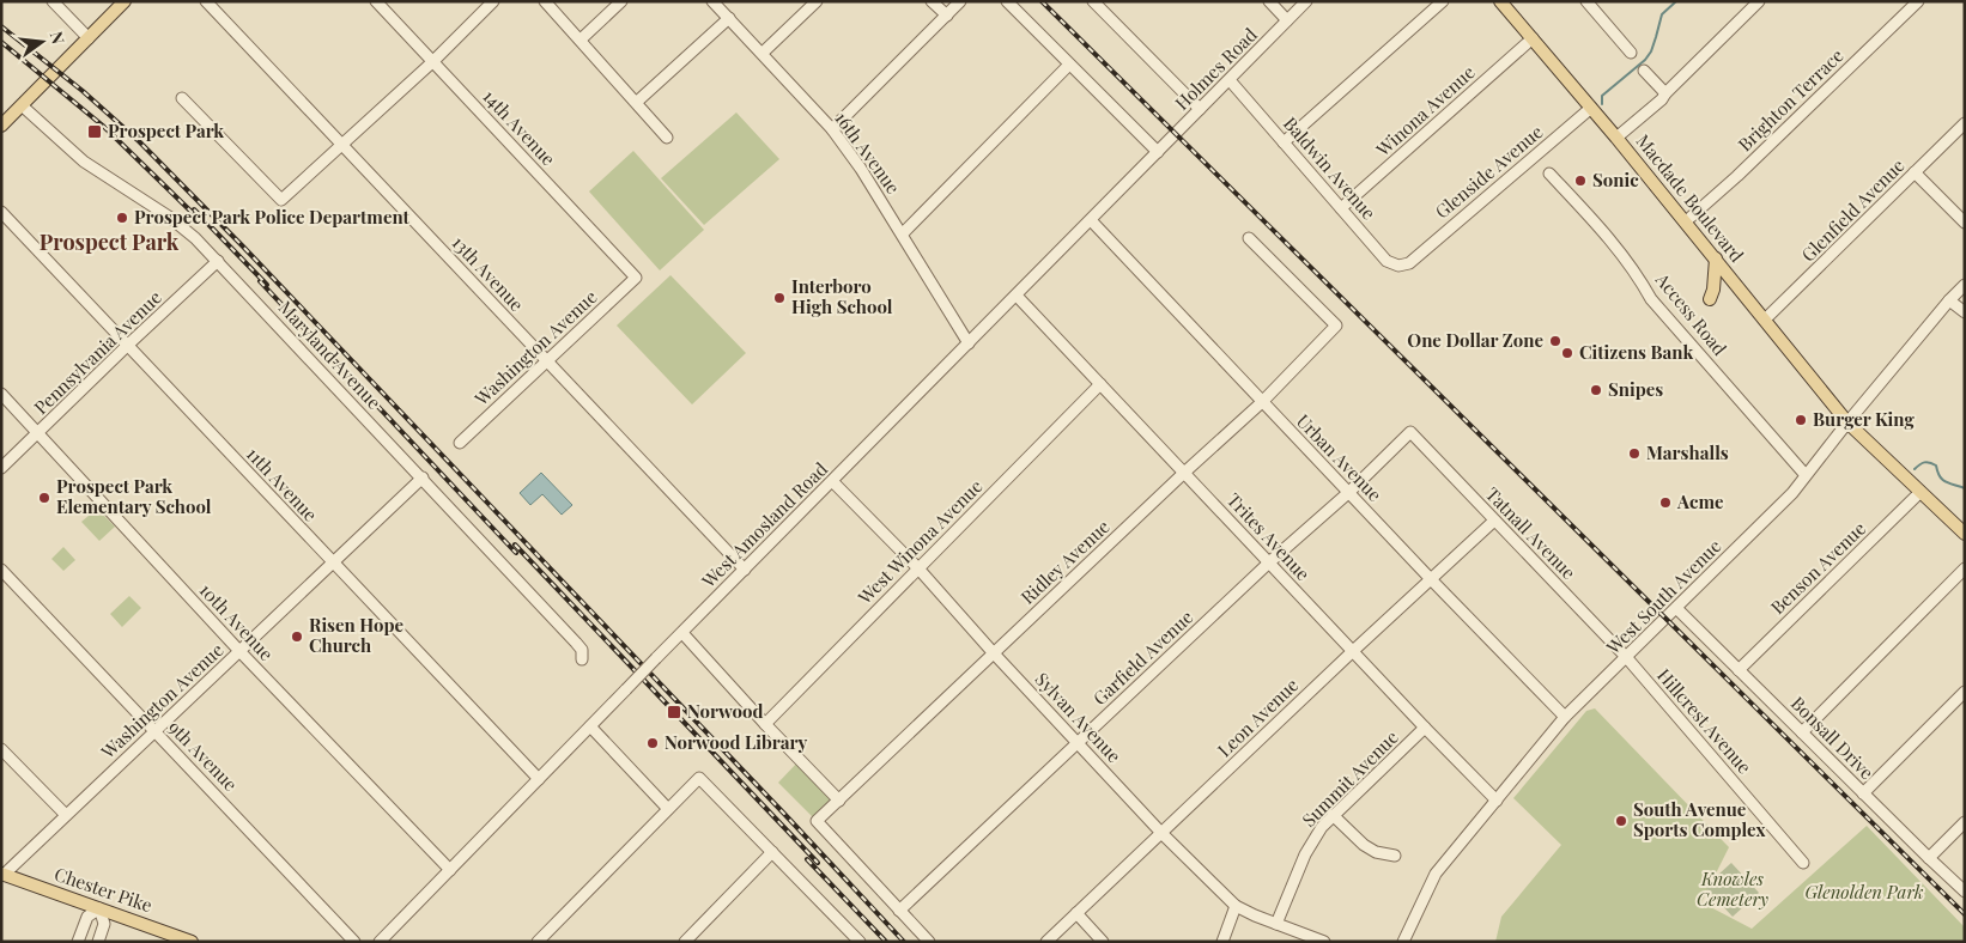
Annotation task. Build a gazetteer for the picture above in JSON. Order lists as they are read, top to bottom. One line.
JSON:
{"streets":{"main road":["Macdade Boulevard","Chester Pike"],"street":["Holmes Road","Brighton Terrace","Winona Avenue","14th Avenue","16th Avenue","Baldwin Avenue","Glenside Avenue","Glenfield Avenue","13th Avenue","Access Road","Washington Avenue","Pennsylvania Avenue","Maryland Avenue","Urban Avenue","11th Avenue","West Amosland Road","Tatnall Avenue","Trites Avenue","West Winona Avenue","Ridley Avenue","Benson Avenue","West South Avenue","10th Avenue","Garfield Avenue","Sylvan Avenue","Leon Avenue","Hillcrest Avenue","Bonsall Drive","9th Avenue","Summit Avenue"]},"crossings":[["Holmes Road","Baldwin Avenue"],["Holmes Road","West Amosland Road"],["Brighton Terrace","Macdade Boulevard"],["Winona Avenue","Baldwin Avenue"],["Winona Avenue","Macdade Boulevard"],["14th Avenue","Washington Avenue"],["16th Avenue","West Amosland Road"],["Baldwin Avenue","Glenside Avenue"],["Glenside Avenue","Macdade Boulevard"],["Macdade Boulevard","Glenfield Avenue"],["Macdade Boulevard","Benson Avenue"],["Macdade Boulevard","West South Avenue"],["13th Avenue","Washington Avenue"],["13th Avenue","West Amosland Road"],["Access Road","West South Avenue"],["Washington Avenue","Maryland Avenue"],["Washington Avenue","11th Avenue"],["Washington Avenue","10th Avenue"],["Washington Avenue","9th Avenue"],["Washington Avenue","Chester Pike"],["Pennsylvania Avenue","Maryland Avenue"],["Pennsylvania Avenue","11th Avenue"],["Pennsylvania Avenue","10th Avenue"],["Urban Avenue","West Amosland Road"],["Urban Avenue","Ridley Avenue"],["Urban Avenue","West South Avenue"],["Urban Avenue","Garfield Avenue"],["Urban Avenue","Leon Avenue"],["11th Avenue","West Amosland Road"],["West Amosland Road","Trites Avenue"],["West Amosland Road","10th Avenue"],["West Amosland Road","Sylvan Avenue"],["Tatnall Avenue","West South Avenue"],["Tatnall Avenue","Garfield Avenue"],["Tatnall Avenue","Leon Avenue"],["Tatnall Avenue","Hillcrest Avenue"],["Trites Avenue","West Winona Avenue"],["Trites Avenue","Ridley Avenue"],["Trites Avenue","West South Avenue"],["Trites Avenue","Garfield Avenue"],["Trites Avenue","Leon Avenue"],["Trites Avenue","Summit Avenue"],["West Winona Avenue","Sylvan Avenue"],["Ridley Avenue","Garfield Avenue"],["Ridley Avenue","Sylvan Avenue"],["Benson Avenue","Bonsall Drive"],["West South Avenue","Hillcrest Avenue"],["West South Avenue","Bonsall Drive"],["Garfield Avenue","Sylvan Avenue"],["Sylvan Avenue","Leon Avenue"],["Sylvan Avenue","Summit Avenue"]],"districts":["Prospect Park"],"parks":["Knowles Cemetery","Glenolden Park"],"places":{"transit":["Prospect Park","Norwood"],"other":["Sonic","Prospect Park Police Department","Interboro High School","One Dollar Zone","Citizens Bank","Snipes","Burger King","Marshalls","Prospect Park Elementary School","Acme","Risen Hope Church","Norwood Library","South Avenue Sports Complex"]},"north":"right"}
